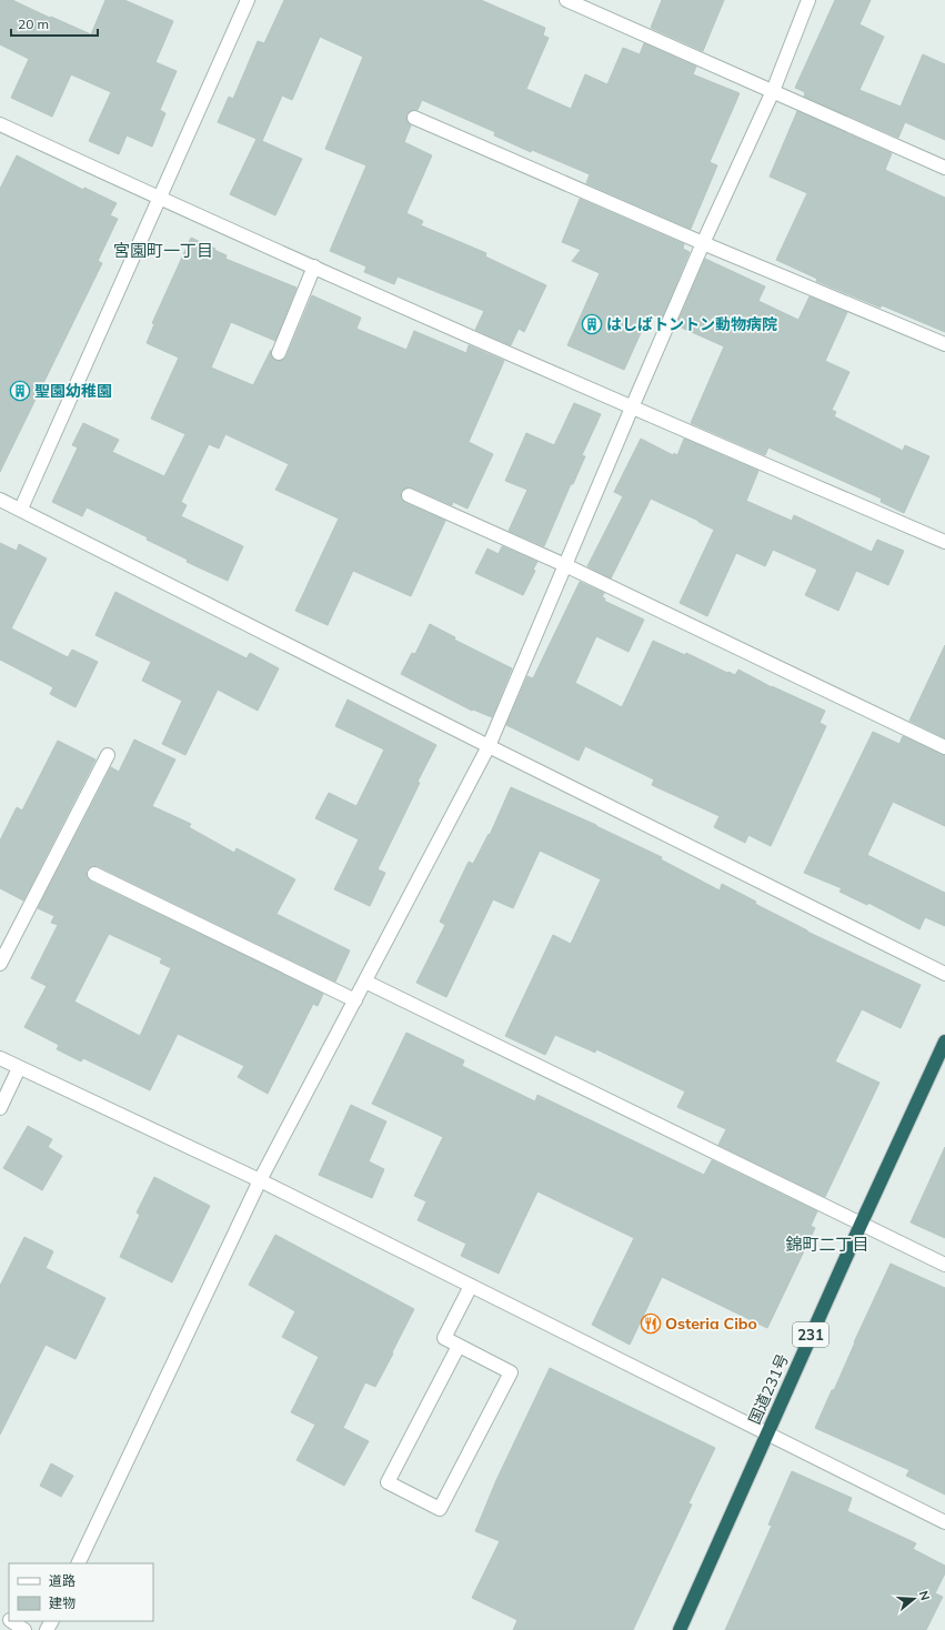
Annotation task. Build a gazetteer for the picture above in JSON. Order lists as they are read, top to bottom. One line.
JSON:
{"streets":{"highway":["231","国道231号"]},"districts":["宮園町一丁目","錦町二丁目"],"places":{"building":["はしばトントン動物病院","聖園幼稚園"],"restaurant":["Osteria Cibo"]},"legend":["道路","建物"],"scale_bar":"20 m","north":"right"}
